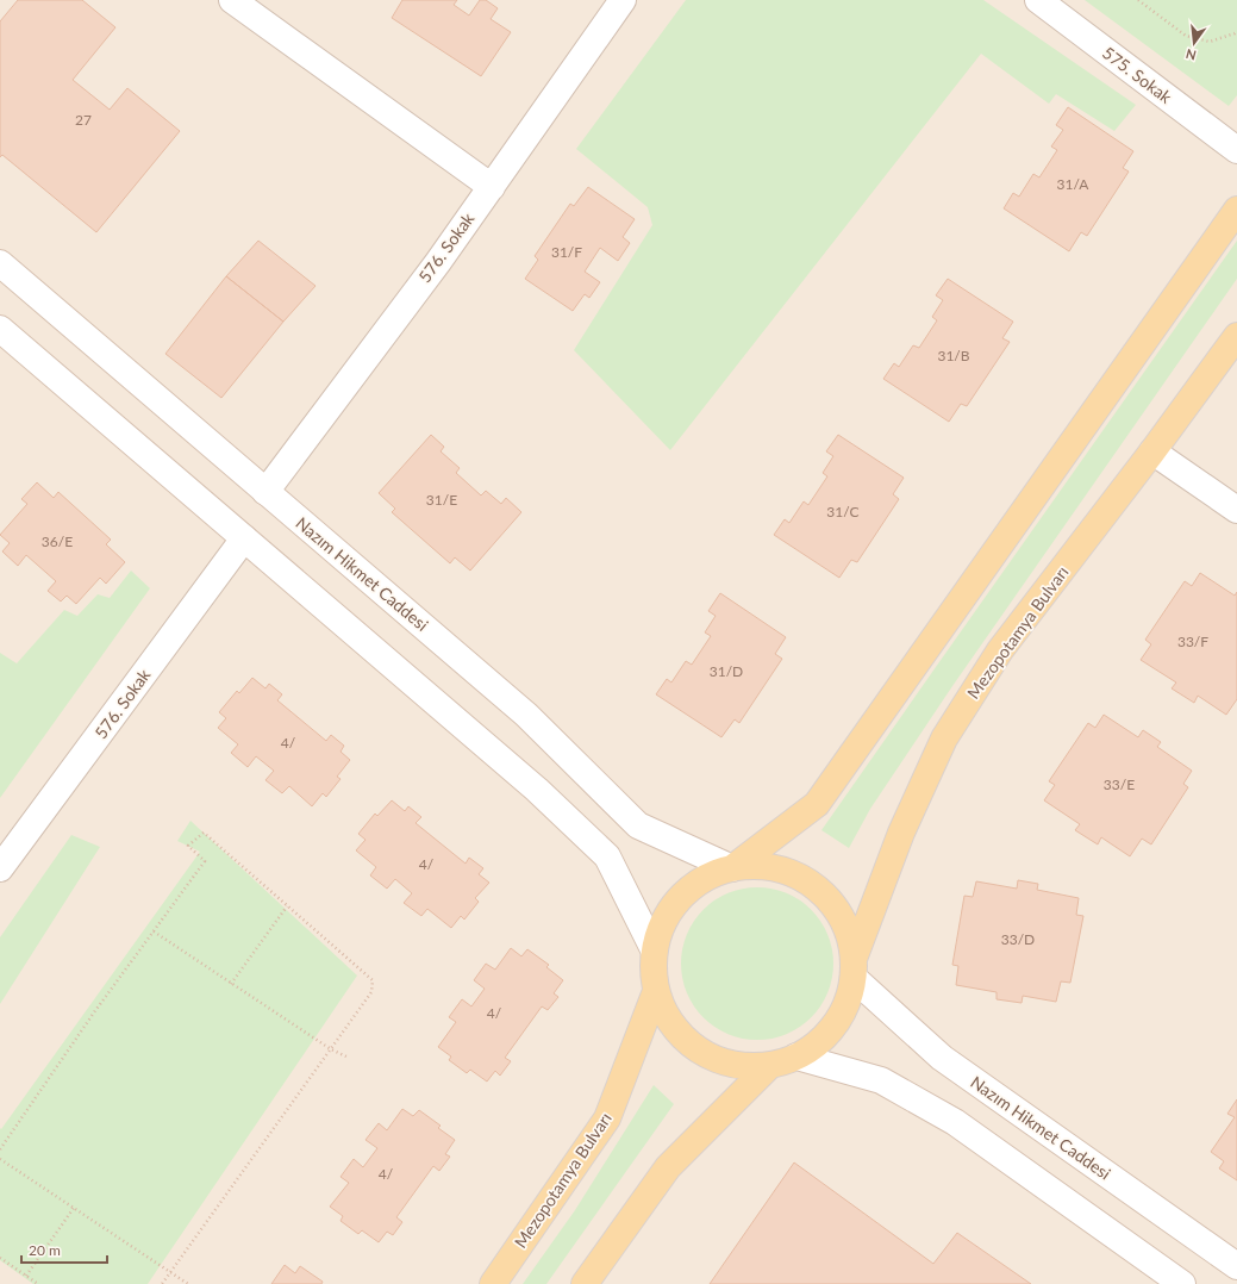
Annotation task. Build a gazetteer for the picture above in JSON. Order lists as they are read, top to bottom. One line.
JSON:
{"streets":{"main road":["575. Sokak","576. Sokak","Nazım Hikmet Caddesi","Mezopotamya Bulvarı"]},"crossings":[["576. Sokak","Nazım Hikmet Caddesi"],["Nazım Hikmet Caddesi","Mezopotamya Bulvarı"]],"house_numbers":["27","31/A","31/F","31/B","31/E","31/C","36/E","33/F","31/D","4/","33/E","4/","33/D","4/","4/"],"scale_bar":"20 m","north":"bottom"}
